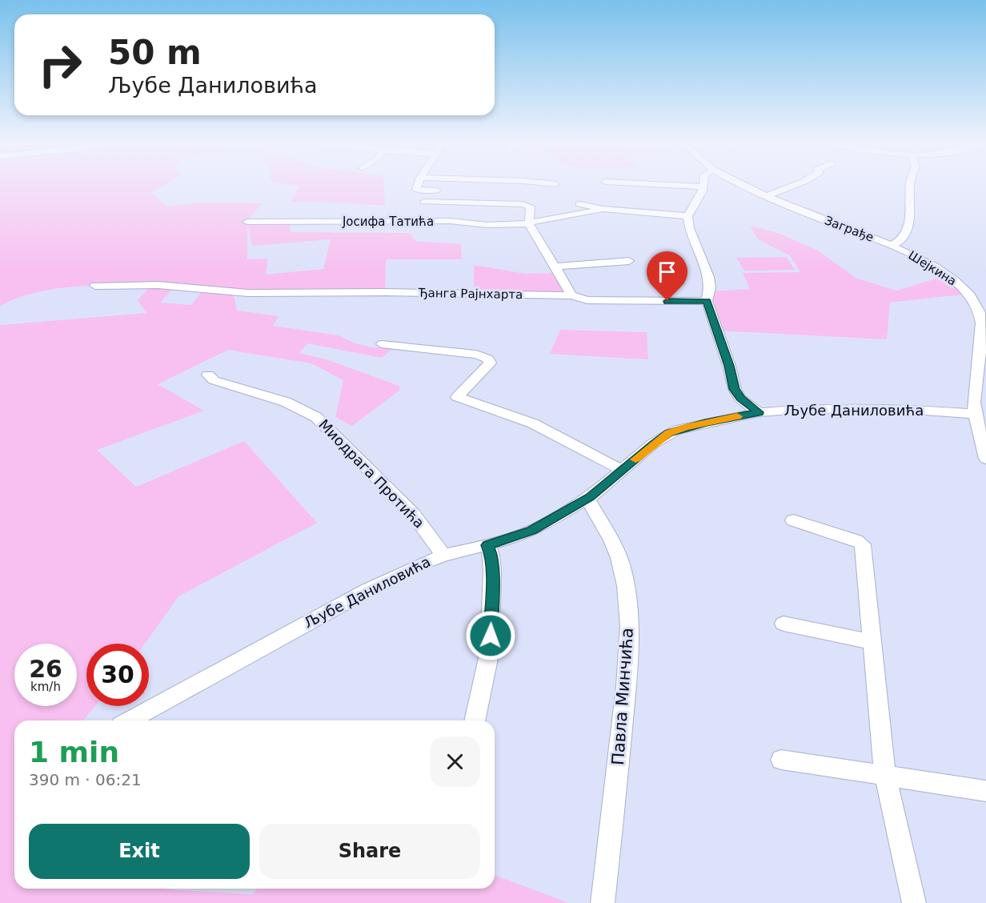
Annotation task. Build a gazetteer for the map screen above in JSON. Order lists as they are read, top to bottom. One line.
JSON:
{"streets":{"street":["Јосифа Татића","Заграђе","Шејкина","Ђанга Рајнхарта","Љубе Даниловића","Миодрага Протића","Павла Минчића"]},"crossings":[["Заграђе","Шејкина"],["Шејкина","Љубе Даниловића"],["Љубе Даниловића","Миодрага Протића"],["Љубе Даниловића","Павла Минчића"]],"page":{"turn":["50 m","Љубе Даниловића"],"speed":"26 km/h","limit":"30","heading":["1 min","390 m · 06:21"],"buttons":["Exit","Share"]}}
